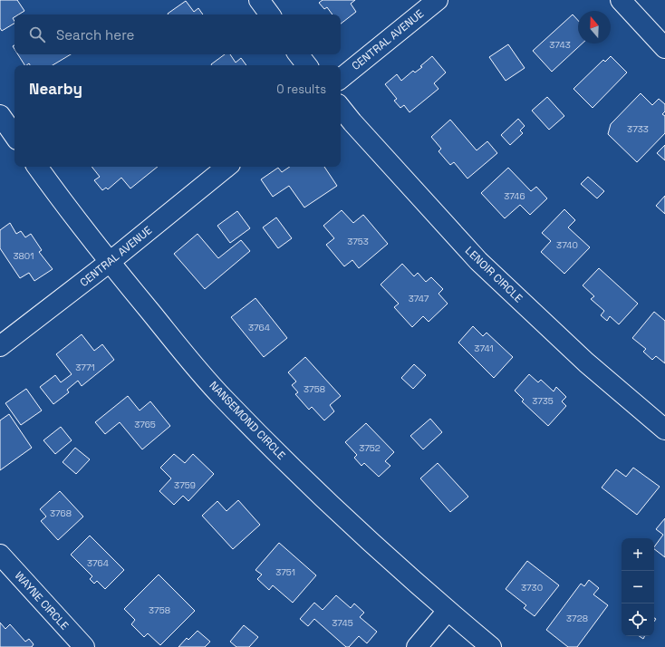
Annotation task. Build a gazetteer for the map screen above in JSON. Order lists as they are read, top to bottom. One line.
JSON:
{"streets":{"street":["CENTRAL AVENUE","LENOIR CIRCLE","NANSEMOND CIRCLE","WAYNE CIRCLE"]},"crossings":[["CENTRAL AVENUE","NANSEMOND CIRCLE"]],"house_numbers":["3743","3733","3746","3753","3740","3801","3747","3764","3741","3771","3758","3735","3765","3752","3759","3768","3764","3751","3730","3758","3728","3745"],"north":"top","page":{"search":"Search here","heading":["Nearby","0 results"],"map_buttons":["+","−"]}}
